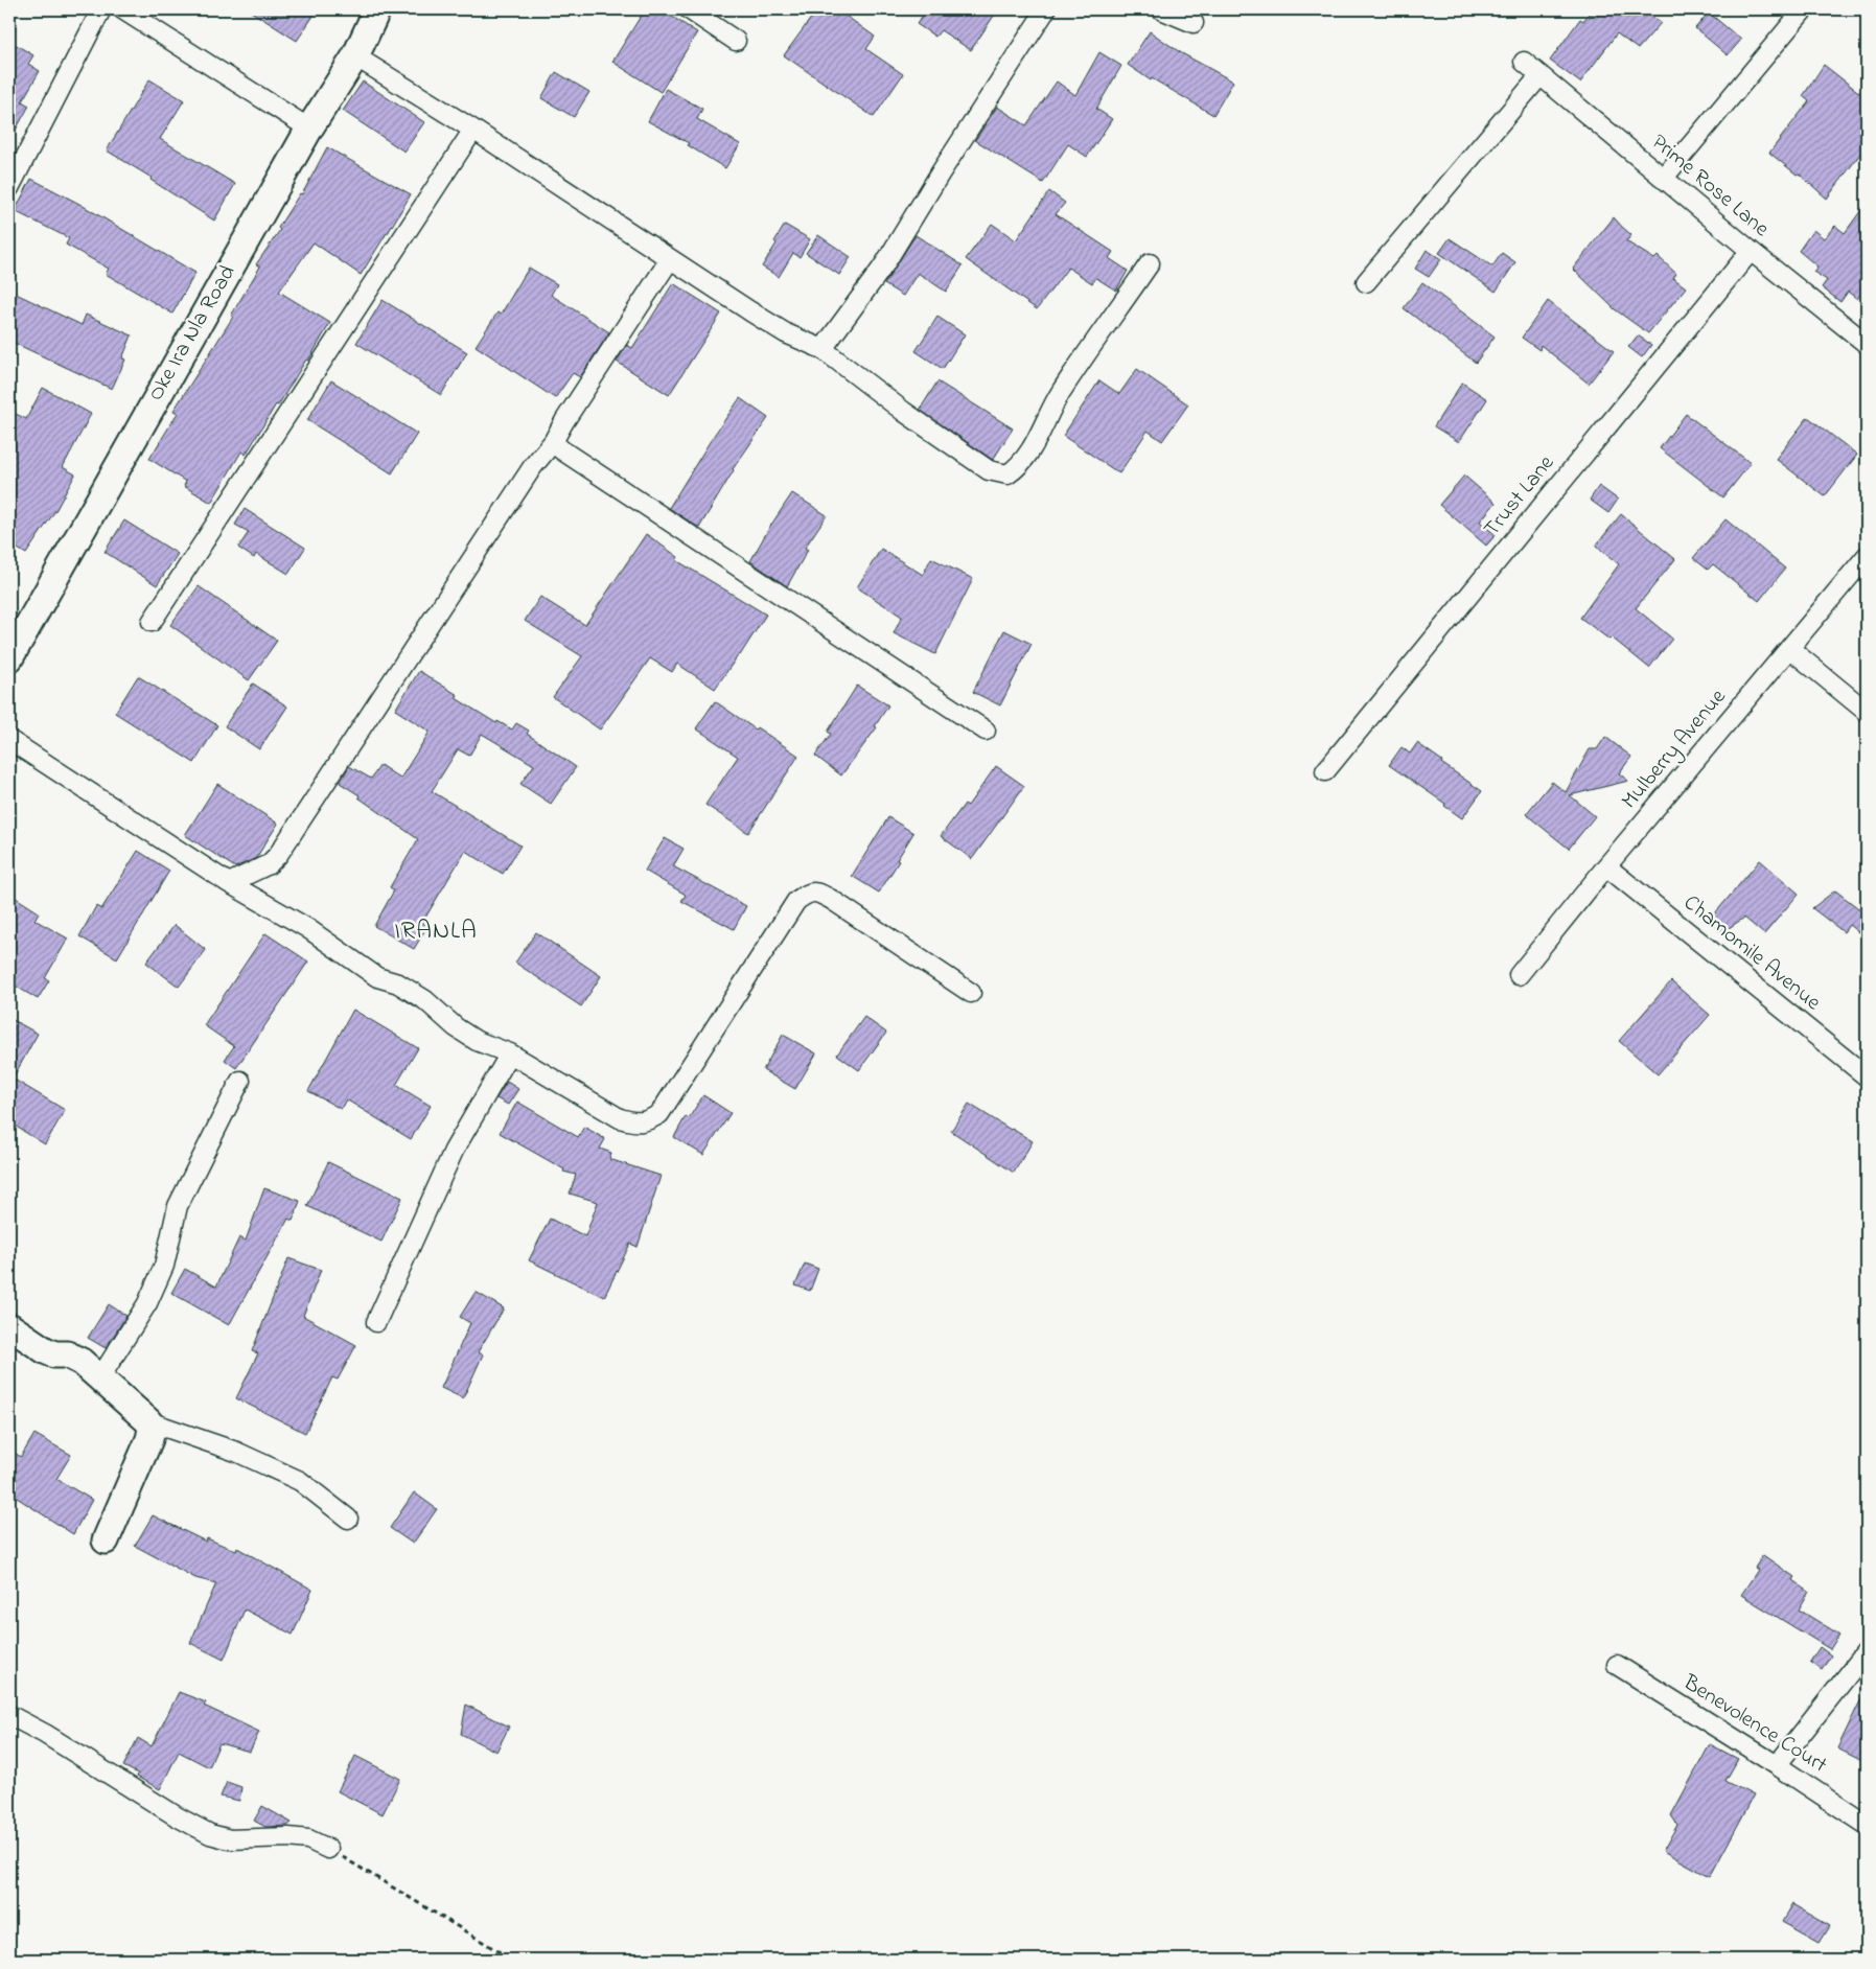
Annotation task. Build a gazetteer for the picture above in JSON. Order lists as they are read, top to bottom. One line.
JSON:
{"streets":{"street":["Prime Rose Lane","Oke Ira Nla Road","Trust Lane","Mulberry Avenue","Chamomile Avenue","Benevolence Court"]},"crossings":[["Prime Rose Lane","Trust Lane"],["Mulberry Avenue","Chamomile Avenue"]],"districts":["IRANLA"]}
